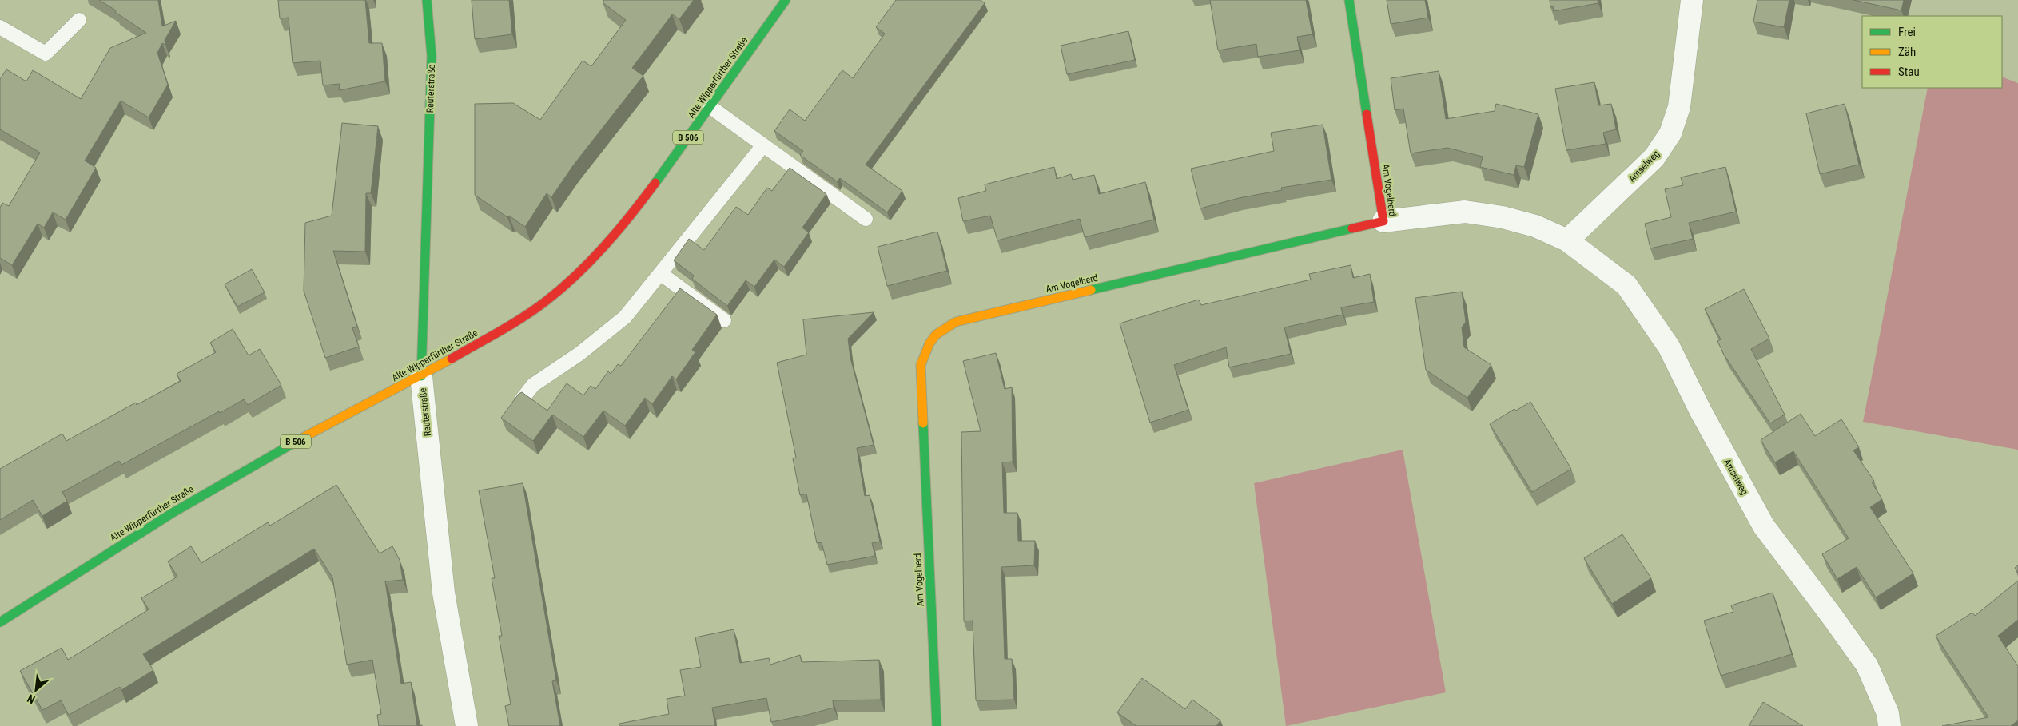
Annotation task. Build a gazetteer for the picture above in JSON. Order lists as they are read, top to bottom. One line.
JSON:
{"streets":{"street":["Alte Wipperfürther Straße","Reuterstraße","B 506","Amselweg","Am Vogelherd"]},"crossings":[["Alte Wipperfürther Straße","Reuterstraße"],["Amselweg","Am Vogelherd"]],"legend":["Frei","Zäh","Stau"],"north":"bottom left"}
